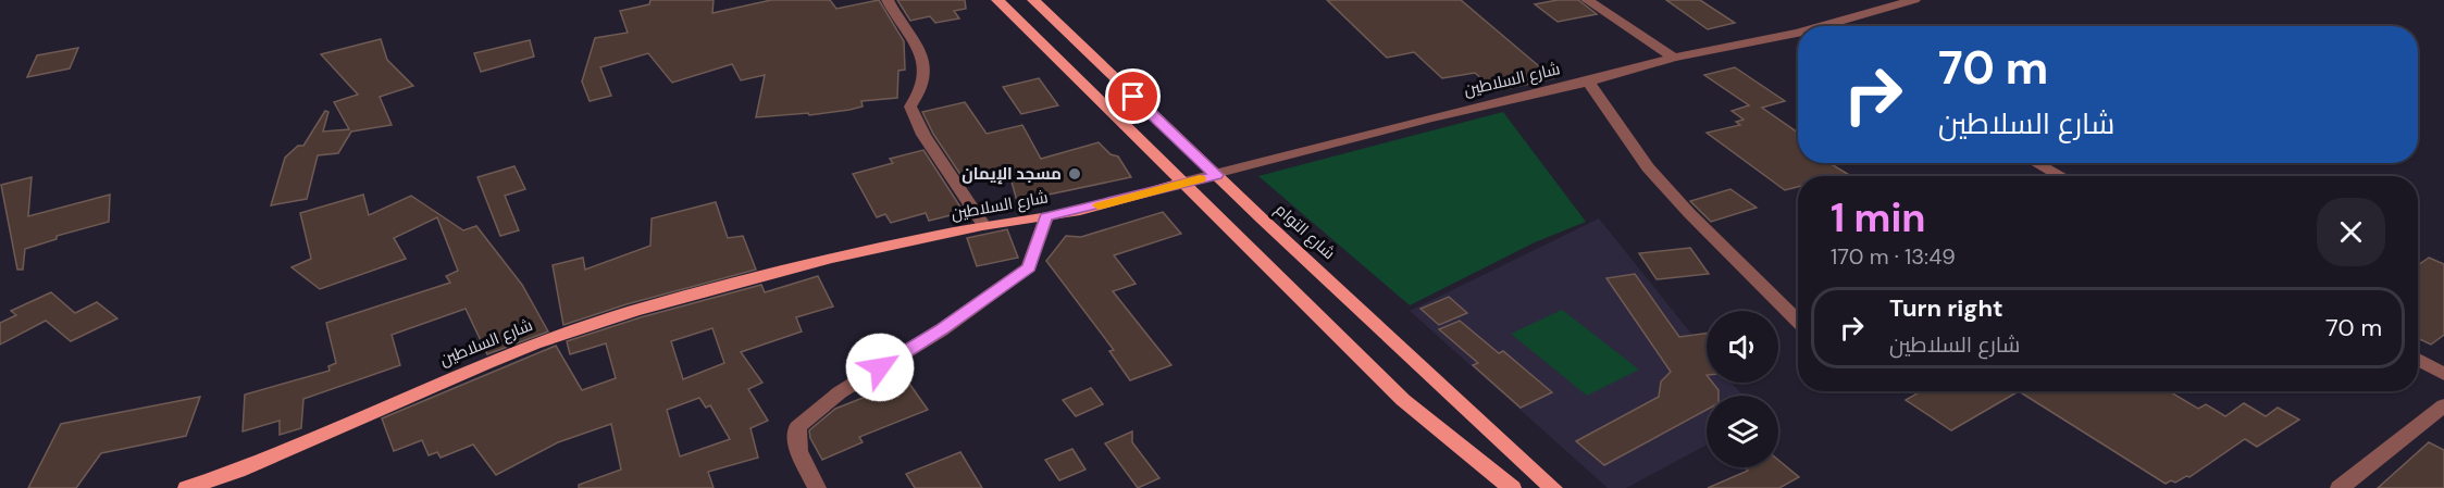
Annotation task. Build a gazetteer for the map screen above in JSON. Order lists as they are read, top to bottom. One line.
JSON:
{"streets":{"main road":["شارع السلاطين","شارع التوام"]},"crossings":[["شارع السلاطين","شارع التوام"]],"places":["مسجد الإيمان"],"page":{"turn":["70 m","شارع السلاطين"],"heading":["1 min","170 m · 13:49"],"list":[{"name":"Turn right","note":"شارع السلاطين","value":"70 m"}]}}
